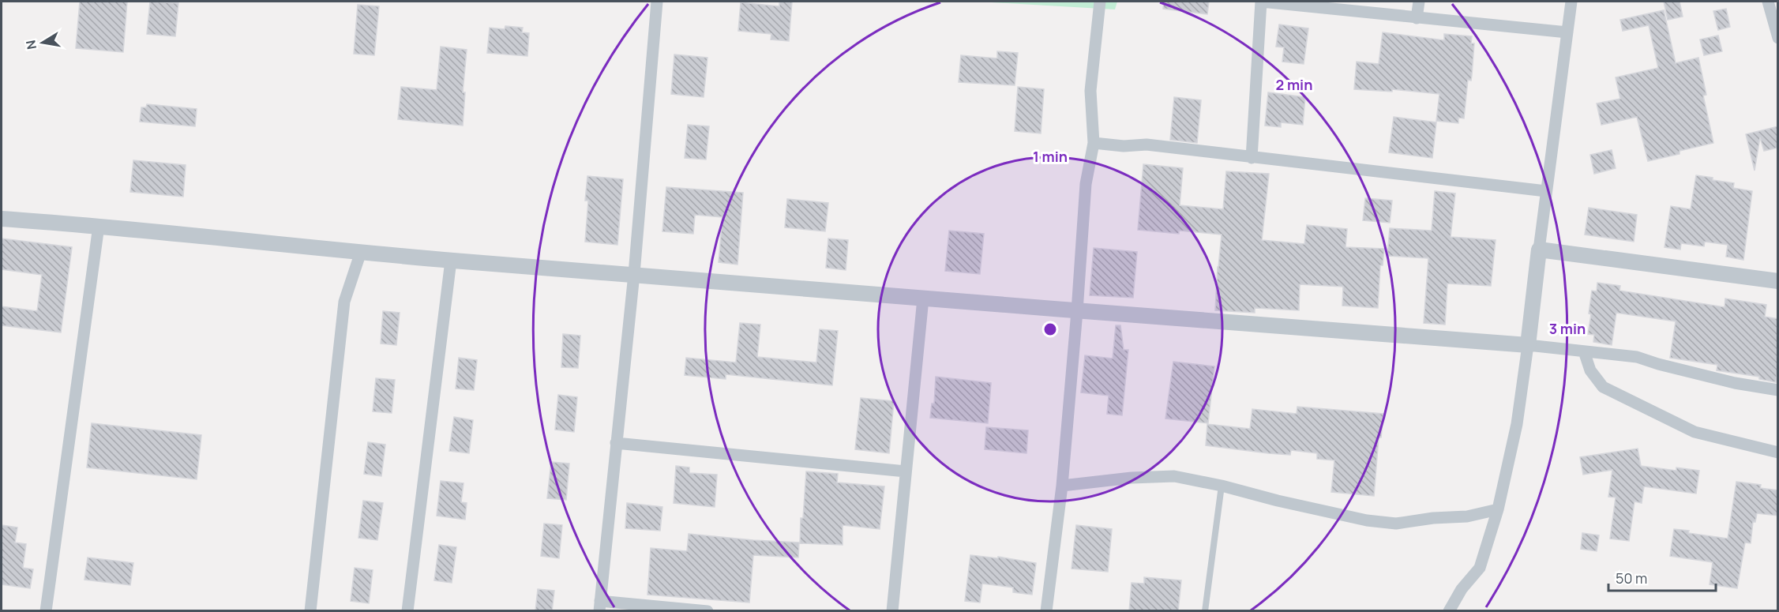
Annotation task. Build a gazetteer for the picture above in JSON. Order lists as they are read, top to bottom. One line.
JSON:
{"scale_bar":"50 m","north":"left","rings":["2 min","1 min","3 min"]}
